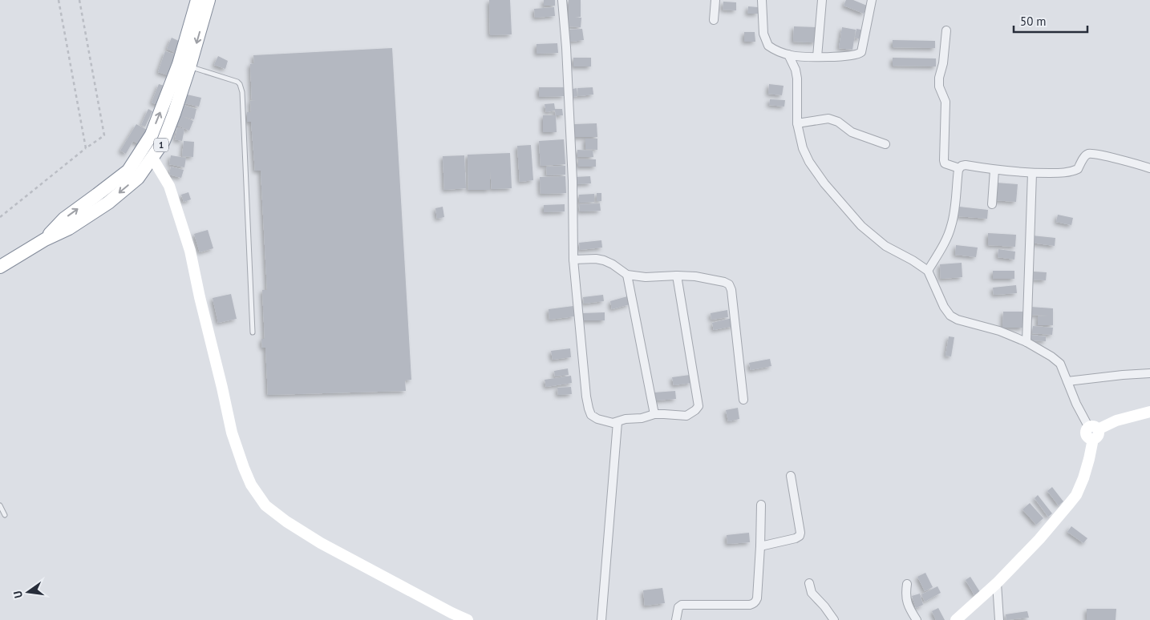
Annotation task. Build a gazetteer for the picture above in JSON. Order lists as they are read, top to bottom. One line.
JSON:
{"streets":{"highway":["1"]},"scale_bar":"50 m","north":"left"}
